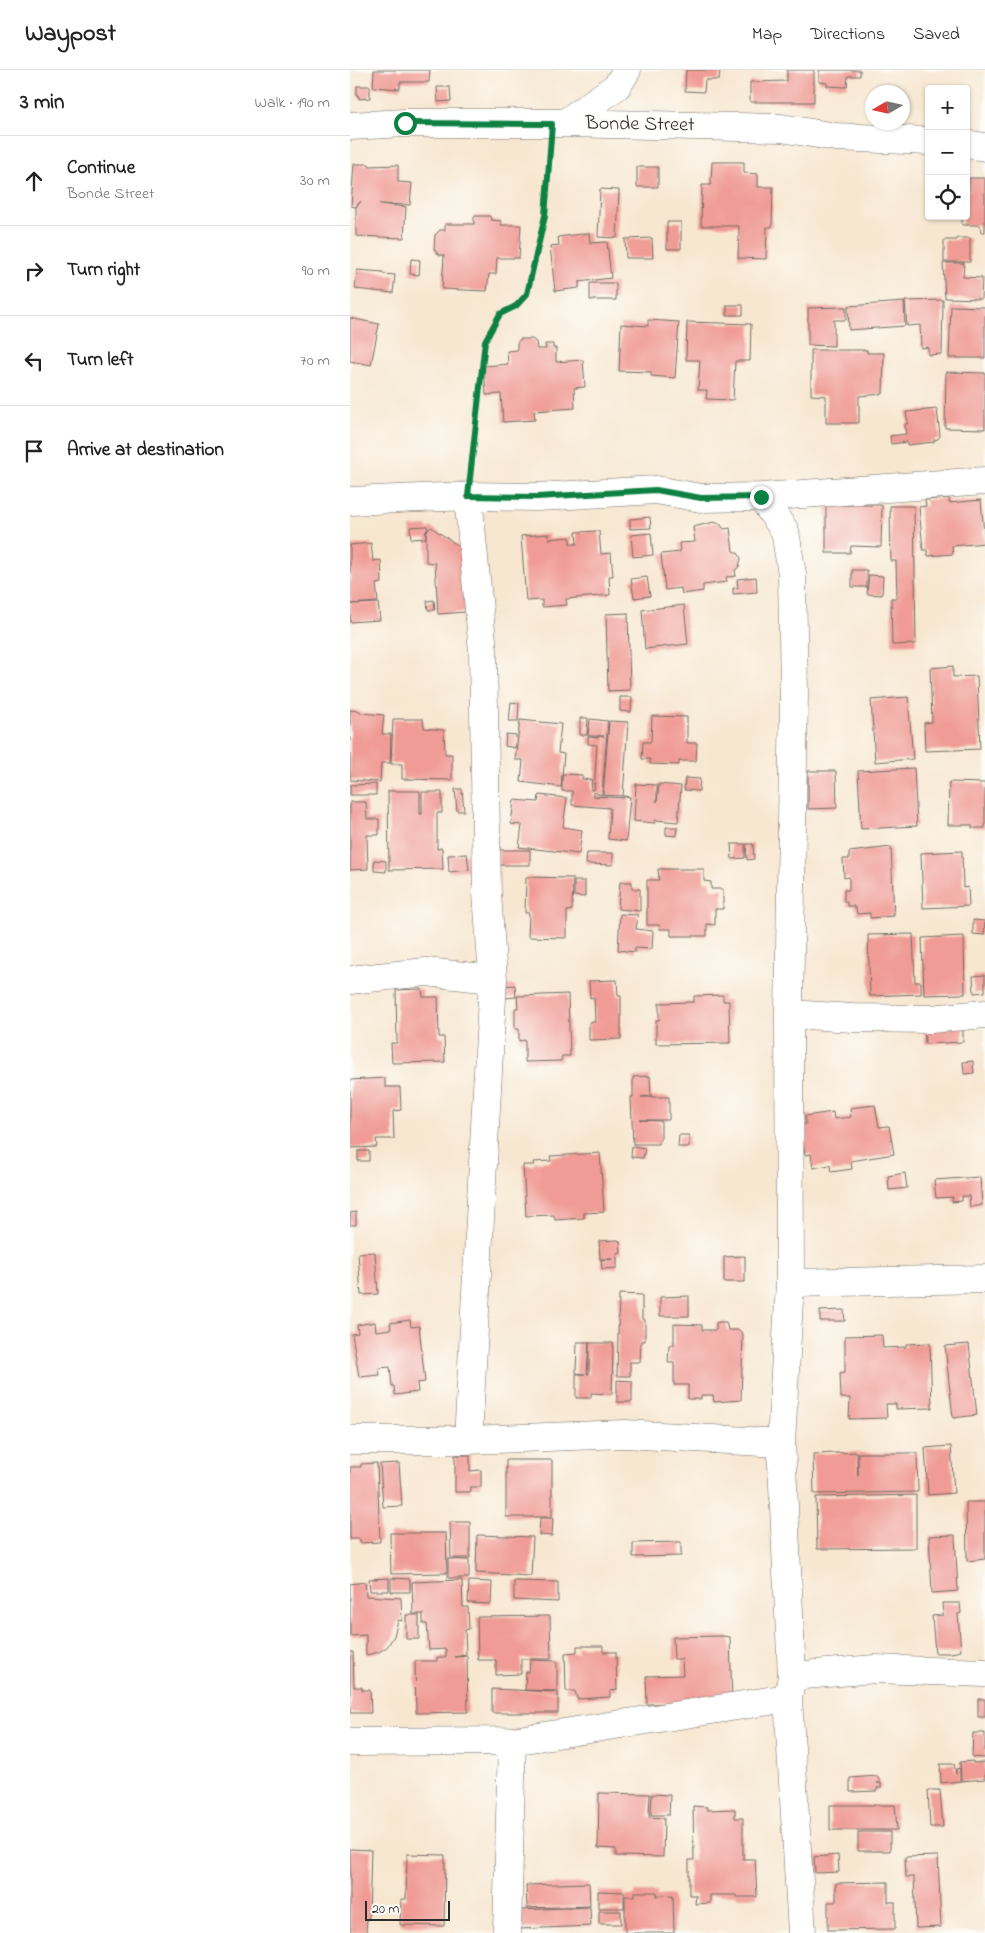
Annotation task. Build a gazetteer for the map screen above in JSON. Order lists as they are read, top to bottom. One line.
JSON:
{"streets":{"street":["Bonde Street"]},"scale_bar":"20 m","north":"left","page":{"header":"Waypost","nav":["Map","Directions","Saved"],"heading":["3 min","Walk · 190 m"],"map_buttons":["+","−"],"list":[["Continue","Bonde Street","30 m"],["Turn right","90 m"],["Turn left","70 m"],"Arrive at destination"],"scale":"20 m"}}
